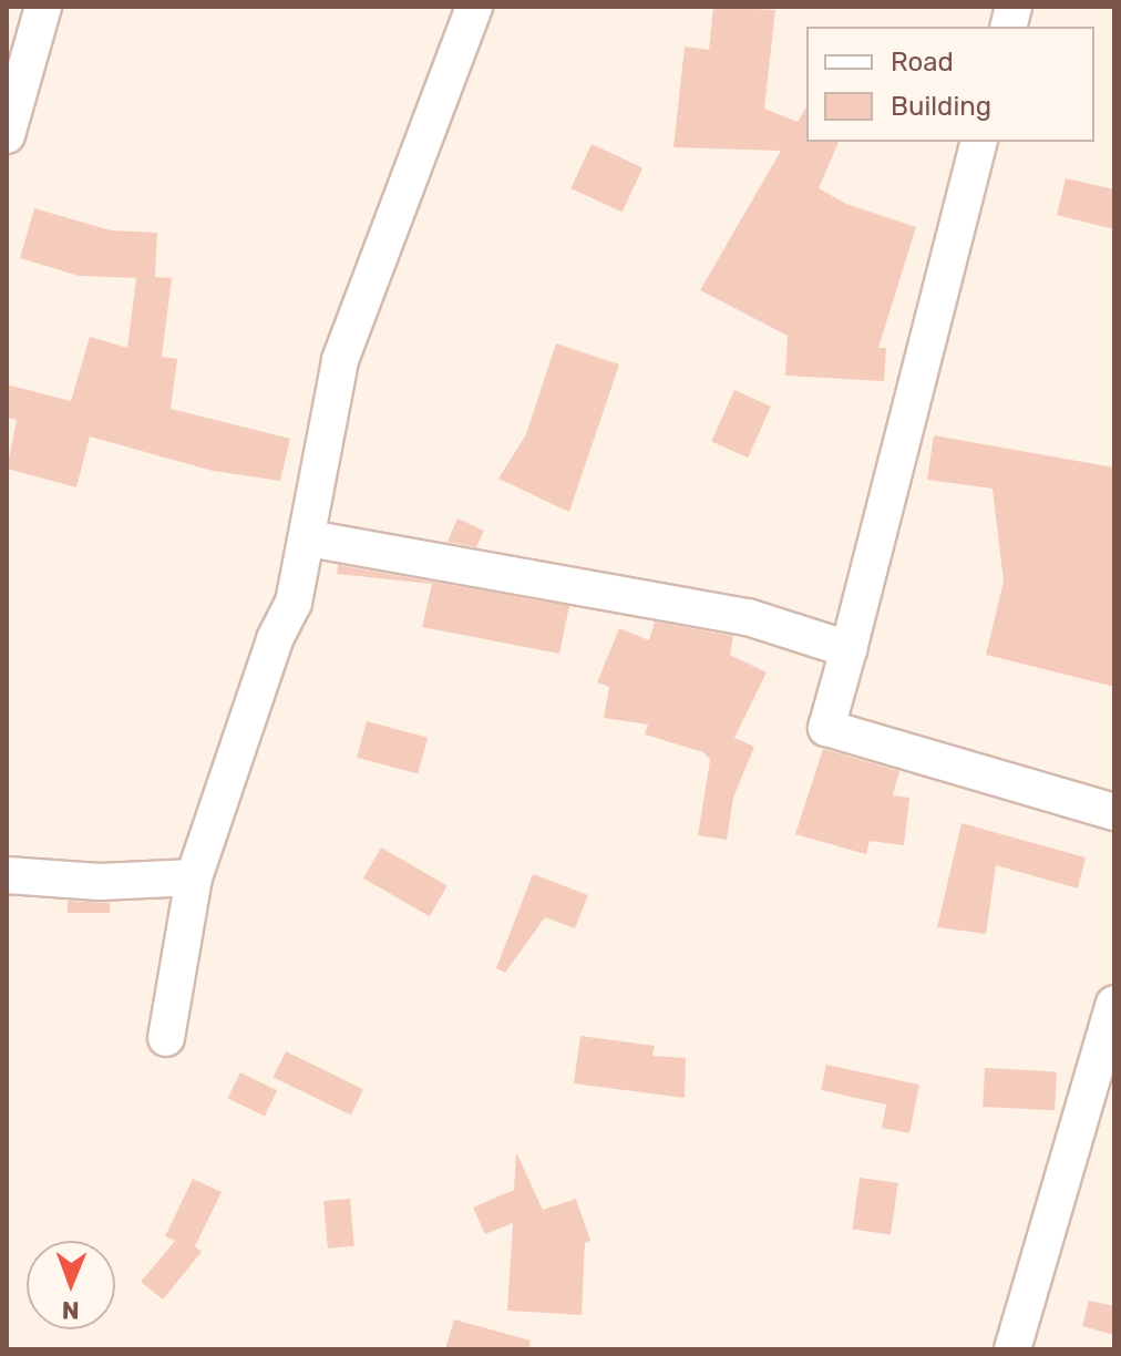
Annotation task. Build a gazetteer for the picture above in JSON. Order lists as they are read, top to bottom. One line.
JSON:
{"legend":["Road","Building"],"north":"bottom"}
